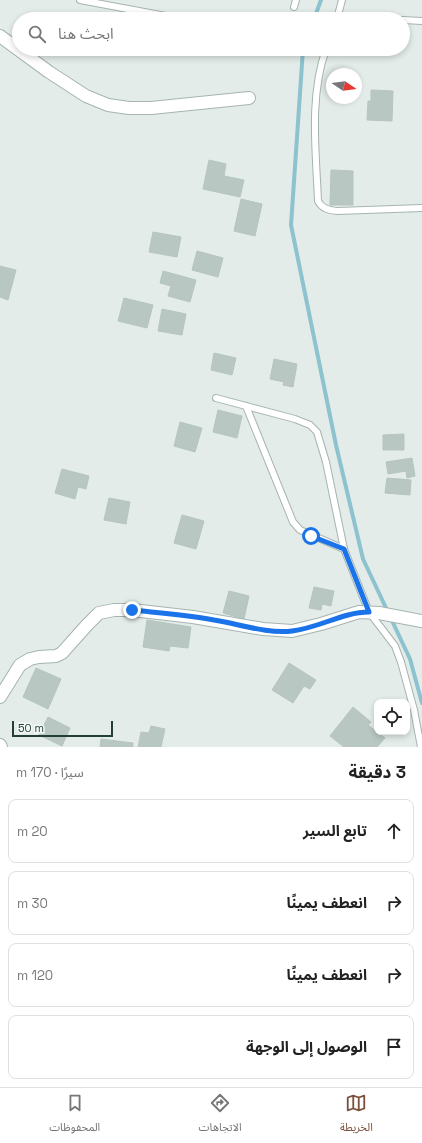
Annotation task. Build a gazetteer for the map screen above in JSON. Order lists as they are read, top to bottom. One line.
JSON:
{"scale_bar":"50 m","north":"right","page":{"search":"ابحث هنا","scale":"50 m","heading":["3 دقيقة","سيرًا · 170 m"],"list":[["تابع السير","20 m"],["انعطف يمينًا","30 m"],["انعطف يمينًا","120 m"],"الوصول إلى الوجهة"],"nav":["الخريطة","الاتجاهات","المحفوظات"]}}
